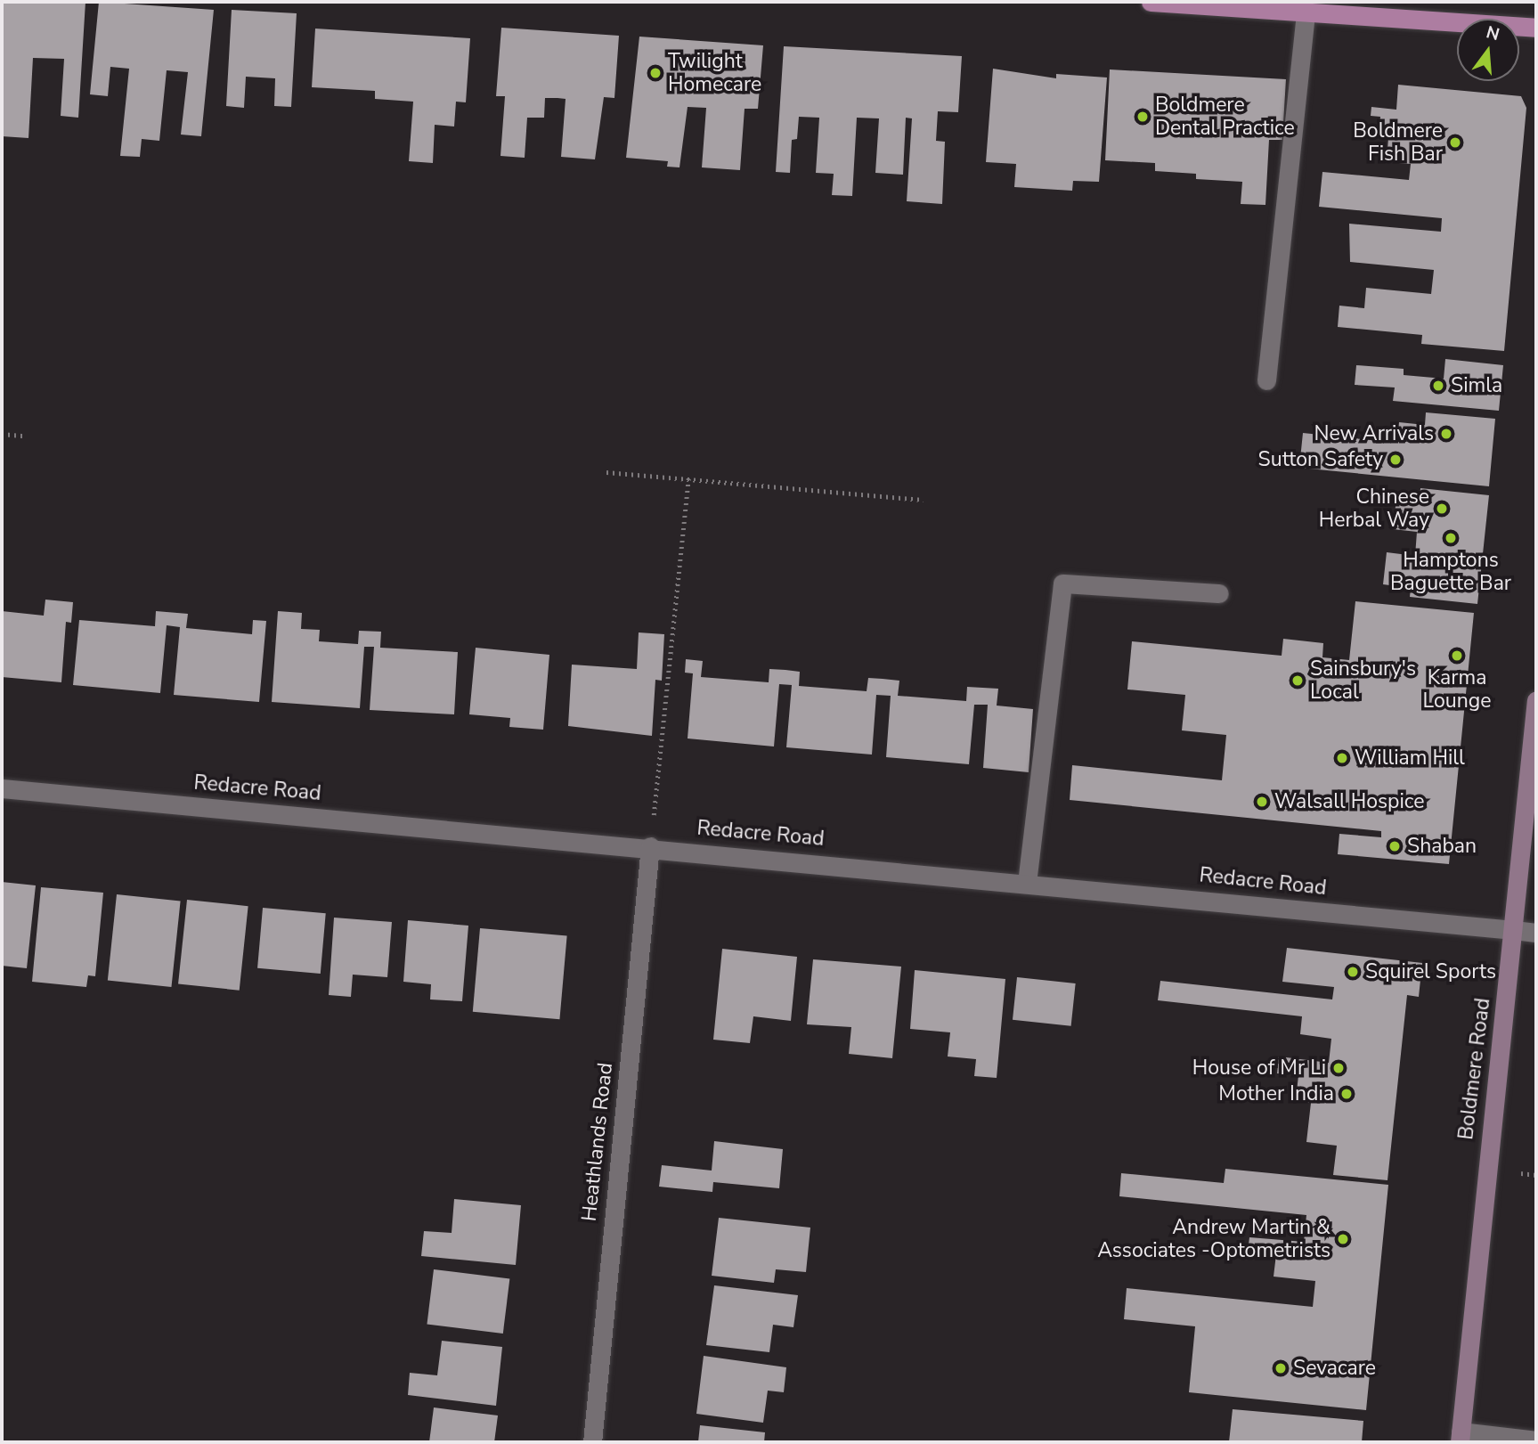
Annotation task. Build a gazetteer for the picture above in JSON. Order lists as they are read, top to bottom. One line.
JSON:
{"streets":{"main road":["Boldmere Road"],"street":["Redacre Road","Heathlands Road"]},"crossings":[["Redacre Road","Boldmere Road"],["Redacre Road","Heathlands Road"]],"places":["Twilight Homecare","Boldmere Dental Practice","Boldmere Fish Bar","Simla","New Arrivals","Sutton Safety","Chinese Herbal Way","Hamptons Baguette Bar","Karma Lounge","Sainsbury's Local","William Hill","Walsall Hospice","Shaban","Squirel Sports","House of Mr Li","Mother India","Andrew Martin & Associates -Optometrists","Sevacare"],"north":"top"}
